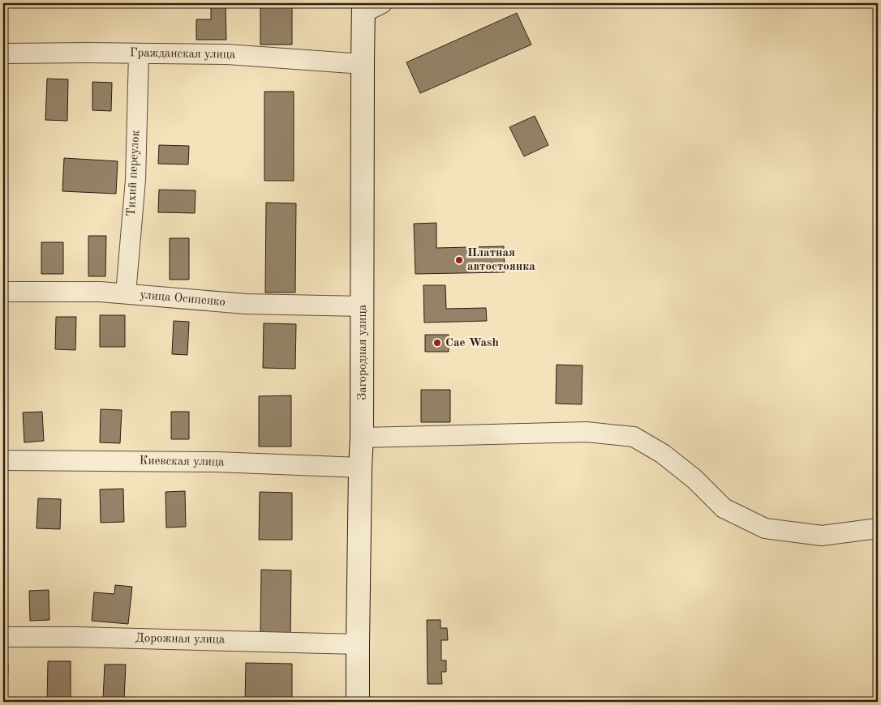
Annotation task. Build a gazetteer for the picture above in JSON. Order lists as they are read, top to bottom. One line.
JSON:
{"streets":{"street":["Гражданская улица","Тихий переулок","улица Осипенко","Загородная улица","Киевская улица","Дорожная улица"]},"crossings":[["Гражданская улица","Тихий переулок"],["Гражданская улица","Загородная улица"],["Тихий переулок","улица Осипенко"],["улица Осипенко","Загородная улица"],["Загородная улица","Киевская улица"],["Загородная улица","Дорожная улица"]],"places":["Платная автостоянка","Cae Wash"]}
